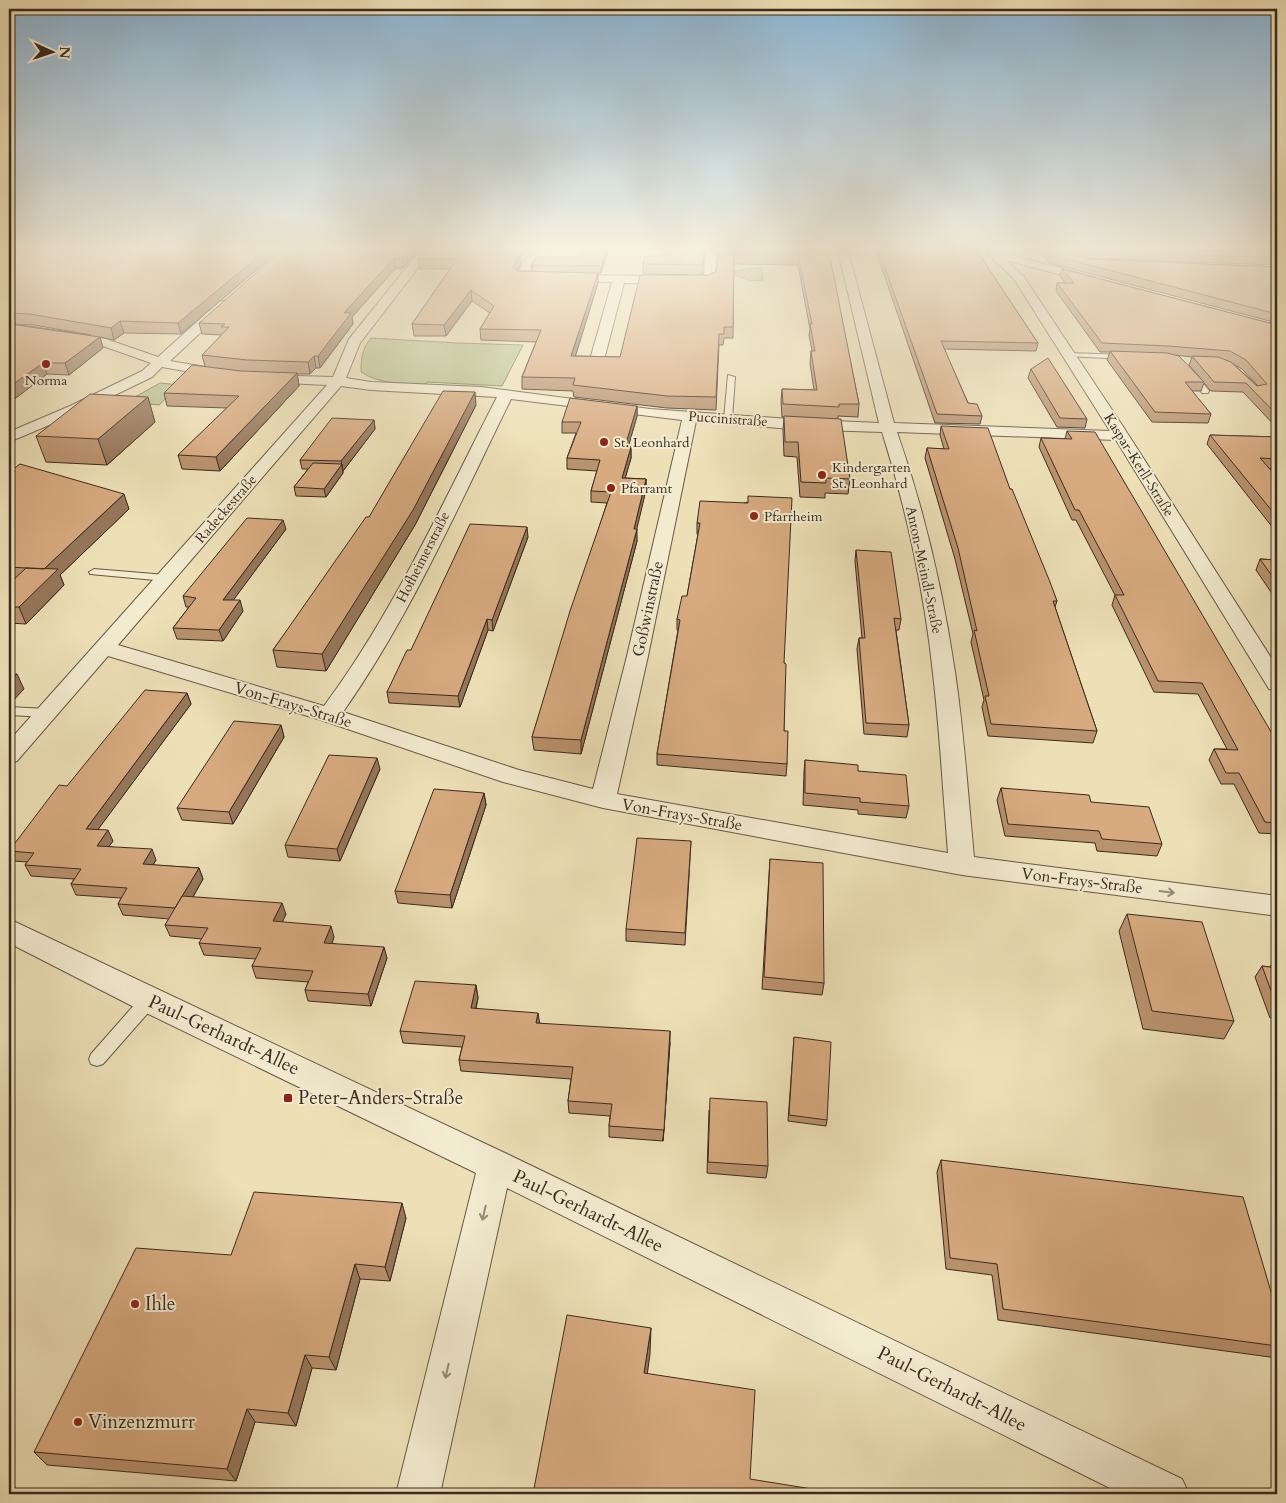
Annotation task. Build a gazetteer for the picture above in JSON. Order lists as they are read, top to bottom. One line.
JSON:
{"streets":{"street":["Puccinistraße","Kaspar-Kerll-Straße","Radeckestraße","Hofheimerstraße","Anton-Meindl-Straße","Goßwinstraße","Von-Frays-Straße","Paul-Gerhardt-Allee"]},"crossings":[["Puccinistraße","Kaspar-Kerll-Straße"],["Puccinistraße","Radeckestraße"],["Puccinistraße","Hofheimerstraße"],["Puccinistraße","Anton-Meindl-Straße"],["Puccinistraße","Goßwinstraße"],["Radeckestraße","Von-Frays-Straße"],["Hofheimerstraße","Von-Frays-Straße"],["Anton-Meindl-Straße","Von-Frays-Straße"],["Goßwinstraße","Von-Frays-Straße"]],"places":{"other":["Norma","St. Leonhard","Kindergarten St. Leonhard","Pfarramt","Pfarrheim","Ihle","Vinzenzmurr"],"transit":["Peter-Anders-Straße"]},"north":"right"}
